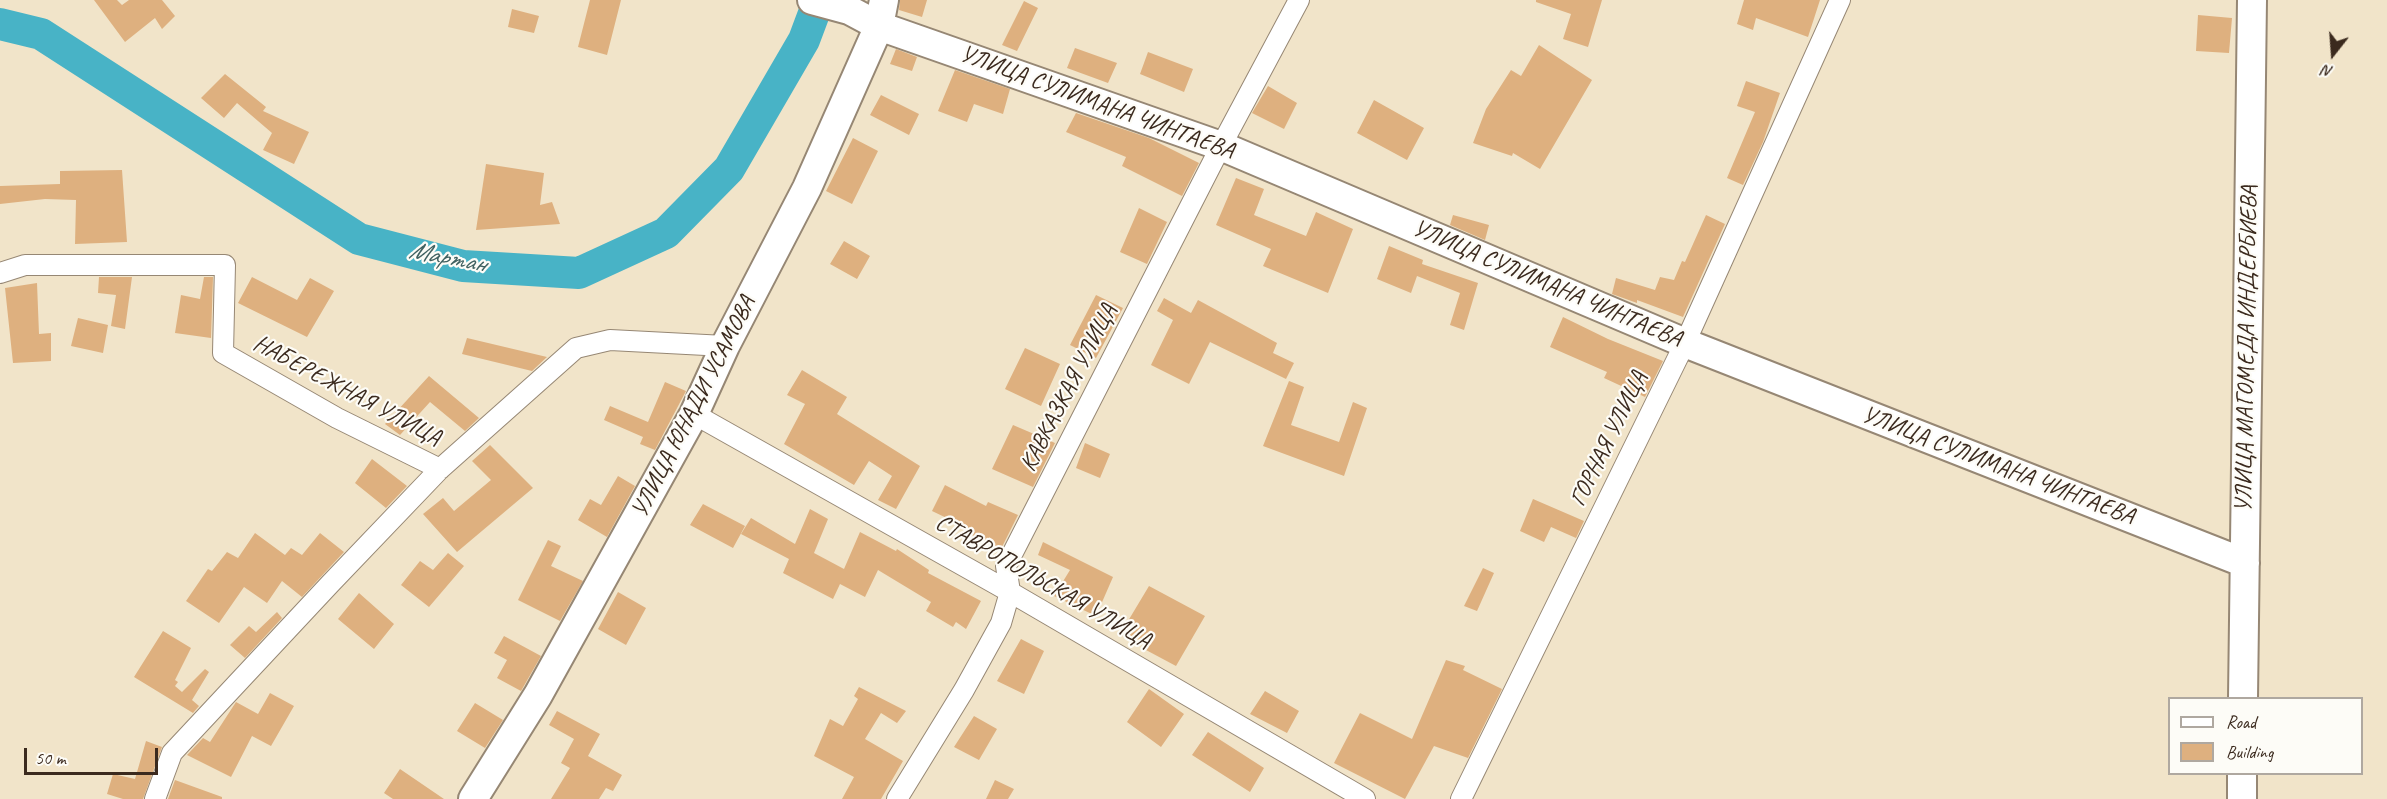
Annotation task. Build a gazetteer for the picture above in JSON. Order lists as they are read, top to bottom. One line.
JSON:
{"streets":{"street":["УЛИЦА СУЛИМАНА ЧИНТАЕВА","УЛИЦА МАГОМЕДА ИНДЕРБИЕВА","КАВКАЗКАЯ УЛИЦА","НАБЕРЕЖНАЯ УЛИЦА","УЛИЦА ЮНАДИ УСАМОВА","ГОРНАЯ УЛИЦА","СТАВРОПОЛЬСКАЯ УЛИЦА"]},"crossings":[["УЛИЦА СУЛИМАНА ЧИНТАЕВА","УЛИЦА МАГОМЕДА ИНДЕРБИЕВА"],["УЛИЦА СУЛИМАНА ЧИНТАЕВА","КАВКАЗКАЯ УЛИЦА"],["УЛИЦА СУЛИМАНА ЧИНТАЕВА","УЛИЦА ЮНАДИ УСАМОВА"],["УЛИЦА СУЛИМАНА ЧИНТАЕВА","ГОРНАЯ УЛИЦА"],["КАВКАЗКАЯ УЛИЦА","СТАВРОПОЛЬСКАЯ УЛИЦА"],["НАБЕРЕЖНАЯ УЛИЦА","УЛИЦА ЮНАДИ УСАМОВА"],["УЛИЦА ЮНАДИ УСАМОВА","СТАВРОПОЛЬСКАЯ УЛИЦА"]],"water":["Мартан"],"legend":["Road","Building"],"scale_bar":"50 m","north":"bottom"}
